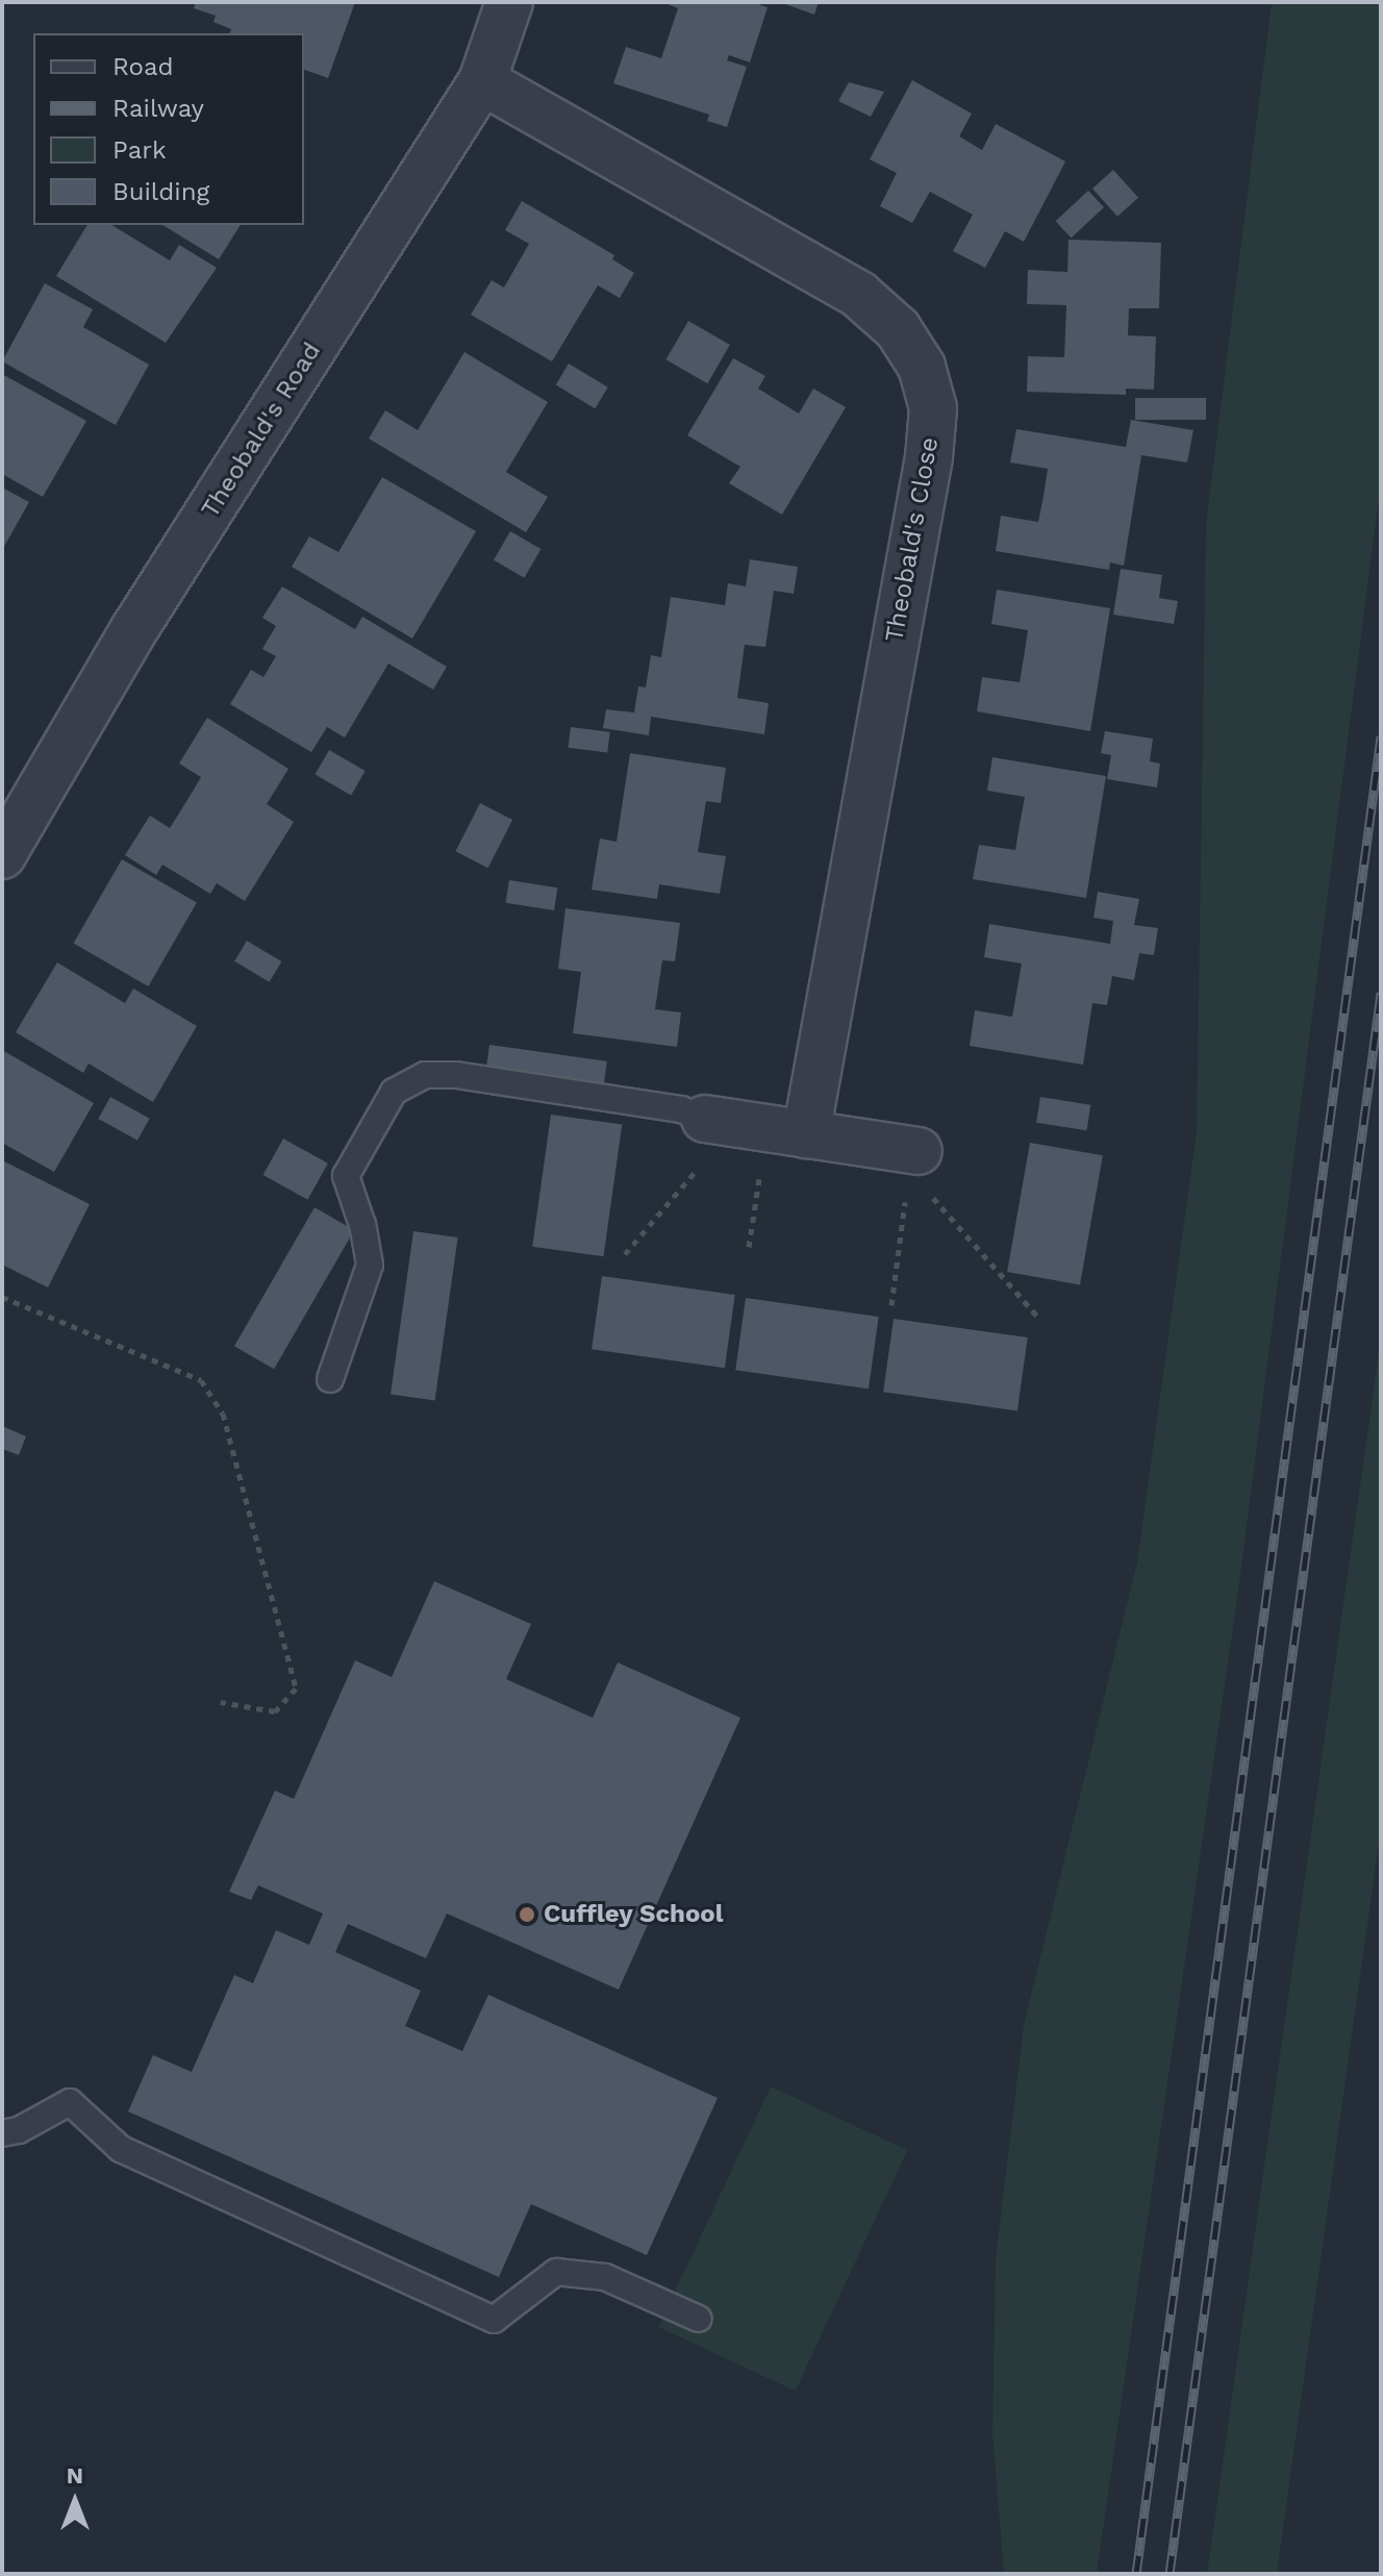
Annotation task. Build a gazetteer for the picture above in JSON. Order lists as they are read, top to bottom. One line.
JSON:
{"streets":{"street":["Theobald's Road","Theobald's Close"]},"crossings":[["Theobald's Road","Theobald's Close"]],"places":["Cuffley School"],"legend":["Road","Railway","Park","Building"],"north":"top"}
